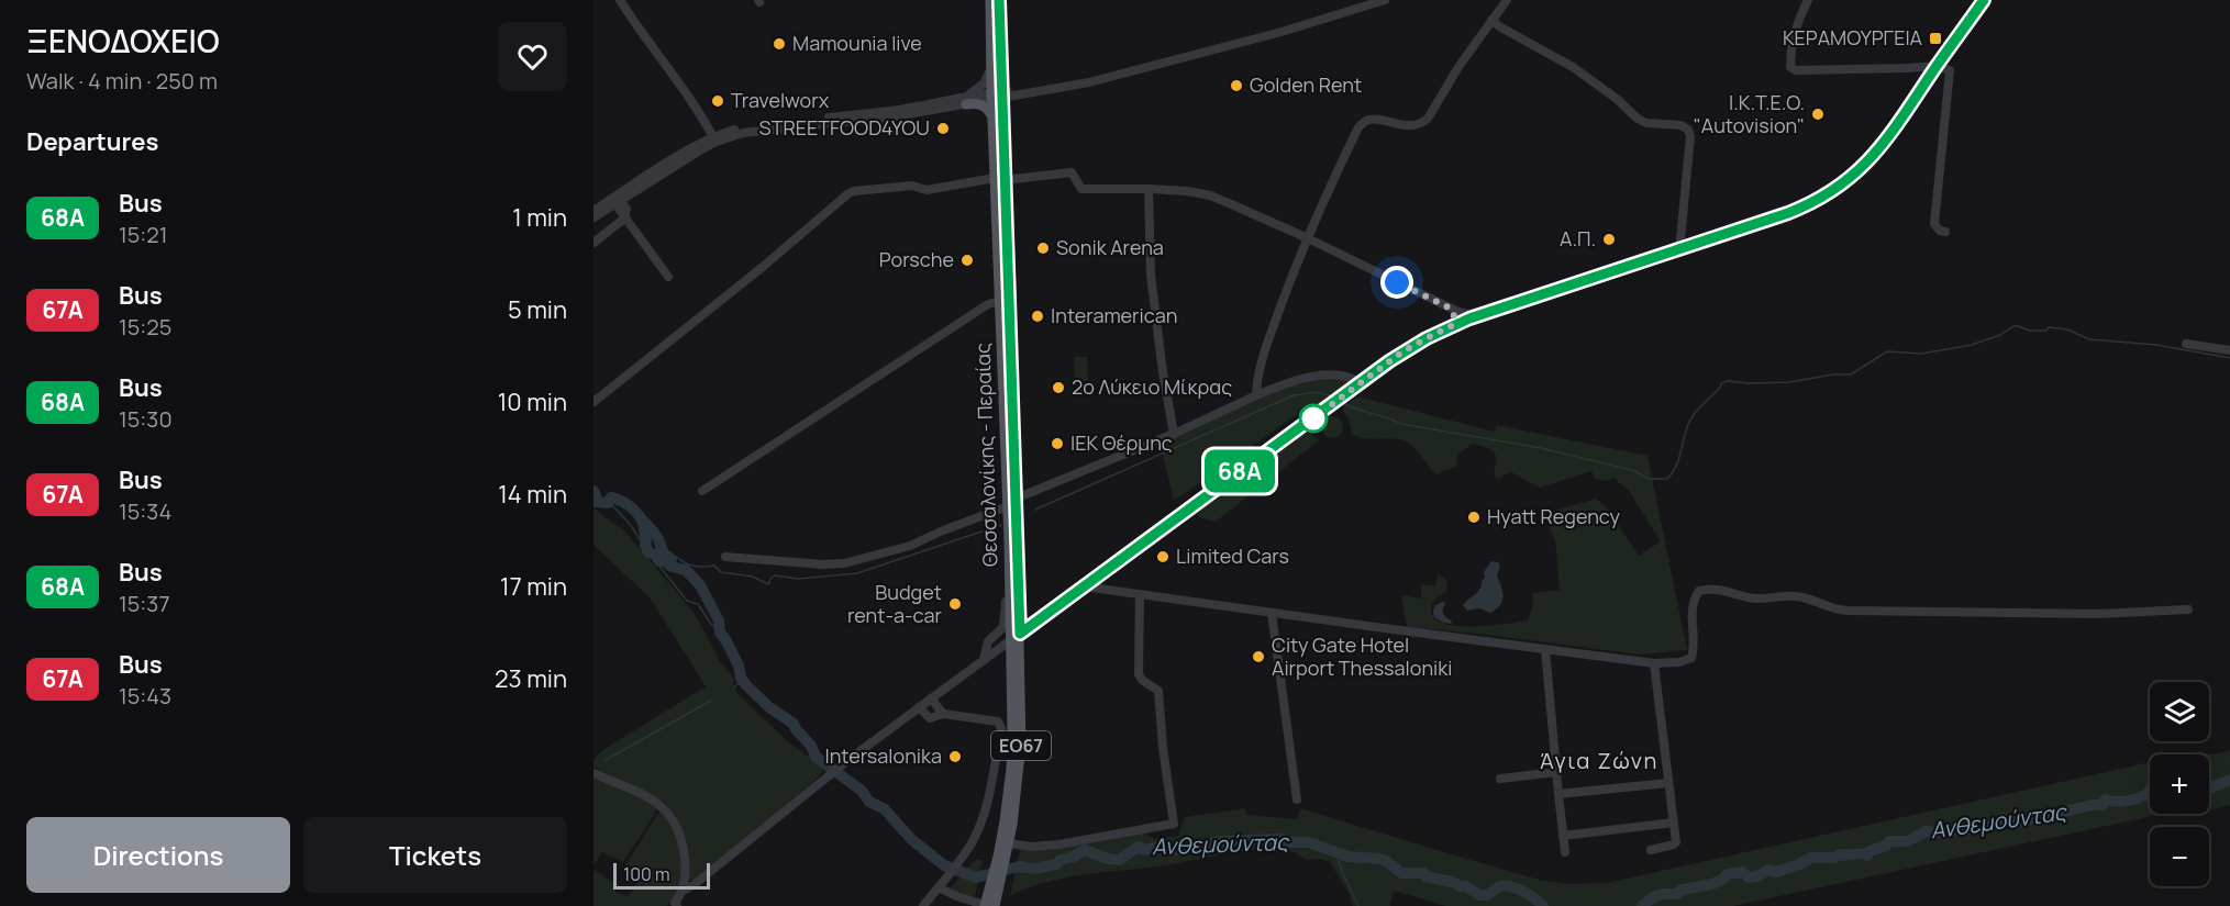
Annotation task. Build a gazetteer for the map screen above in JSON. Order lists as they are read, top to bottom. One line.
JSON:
{"streets":{"main road":["Θεσσαλονίκης - Περαίας","ΕΟ67"]},"districts":["Άγια Ζώνη"],"water":["Ανθεμούντας"],"places":{"transit":["ΚΕΡΑΜΟΥΡΓΕΙΑ"],"other":["Mamounia live","Golden Rent","Travelworx","I.Κ.Τ.Ε.Ο. \"Autovision\"","STREETFOOD4YOU","Α.Π.","Sonik Arena","Porsche","Interamerican","2ο Λύκειο Μίκρας","ΙΕΚ Θέρμης","Hyatt Regency","Limited Cars","Budget rent-a-car","City Gate Hotel Airport Thessaloniki","Intersalonika"]},"lines":["bus line 68Α"],"scale_bar":"100 m","page":{"heading":[["ΞΕΝΟΔΟΧΕΙΟ","Walk · 4 min · 250 m"],"Departures"],"on_map":"68Α","list":[{"mark":"68Α","name":"Bus","note":"15:21","value":"1 min"},{"mark":"67Α","name":"Bus","note":"15:25","value":"5 min"},{"mark":"68Α","name":"Bus","note":"15:30","value":"10 min"},{"mark":"67Α","name":"Bus","note":"15:34","value":"14 min"},{"mark":"68Α","name":"Bus","note":"15:37","value":"17 min"},{"mark":"67Α","name":"Bus","note":"15:43","value":"23 min"}],"map_buttons":["+","−"],"buttons":["Directions","Tickets"],"scale":"100 m"}}
